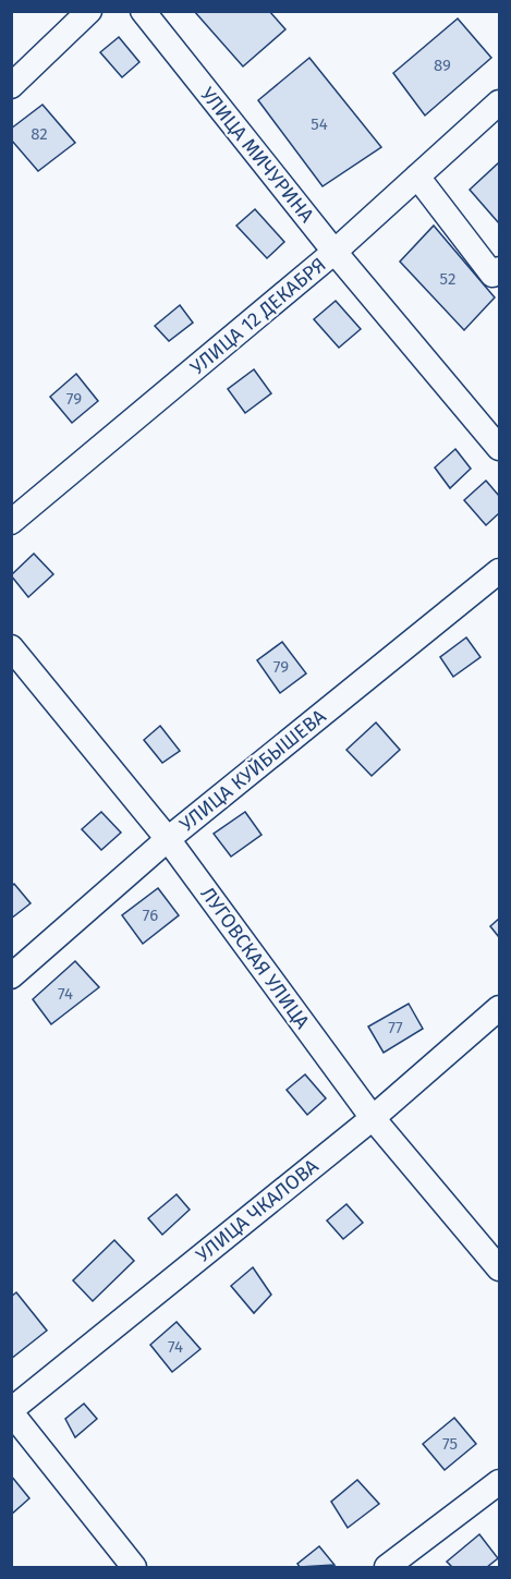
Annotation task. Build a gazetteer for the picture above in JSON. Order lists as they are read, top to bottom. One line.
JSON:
{"streets":{"street":["УЛИЦА МИЧУРИНА","УЛИЦА 12 ДЕКАБРЯ","УЛИЦА КУЙБЫШЕВА","ЛУГОВСКАЯ УЛИЦА","УЛИЦА ЧКАЛОВА"]},"crossings":[["УЛИЦА МИЧУРИНА","УЛИЦА 12 ДЕКАБРЯ"],["УЛИЦА КУЙБЫШЕВА","ЛУГОВСКАЯ УЛИЦА"],["ЛУГОВСКАЯ УЛИЦА","УЛИЦА ЧКАЛОВА"]],"house_numbers":["89","54","82","52","79","79","76","74","77","74","75"]}
